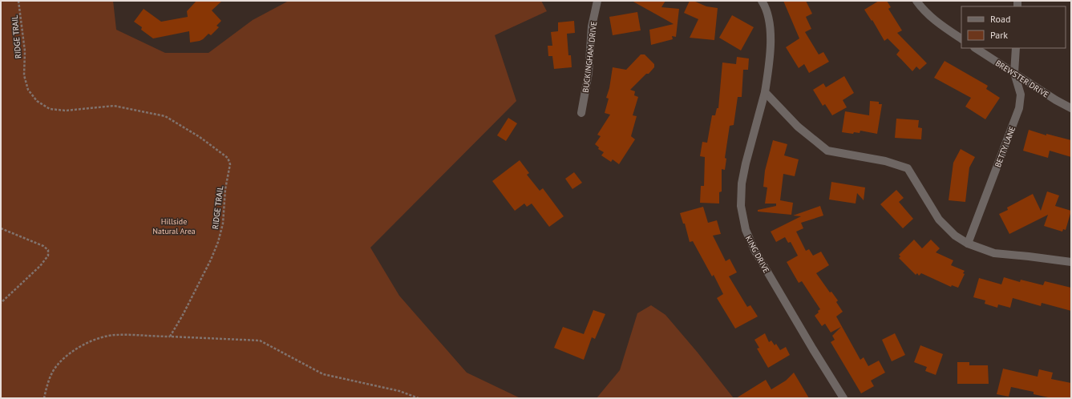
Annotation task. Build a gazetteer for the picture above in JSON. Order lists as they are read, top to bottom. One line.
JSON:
{"streets":{"street":["BUCKINGHAM DRIVE","BREWSTER DRIVE","BETTY LANE","KING DRIVE"],"path":["RIDGE TRAIL"]},"crossings":[["BREWSTER DRIVE","BETTY LANE"]],"parks":["Hillside Natural Area"],"legend":["Road","Park"]}
